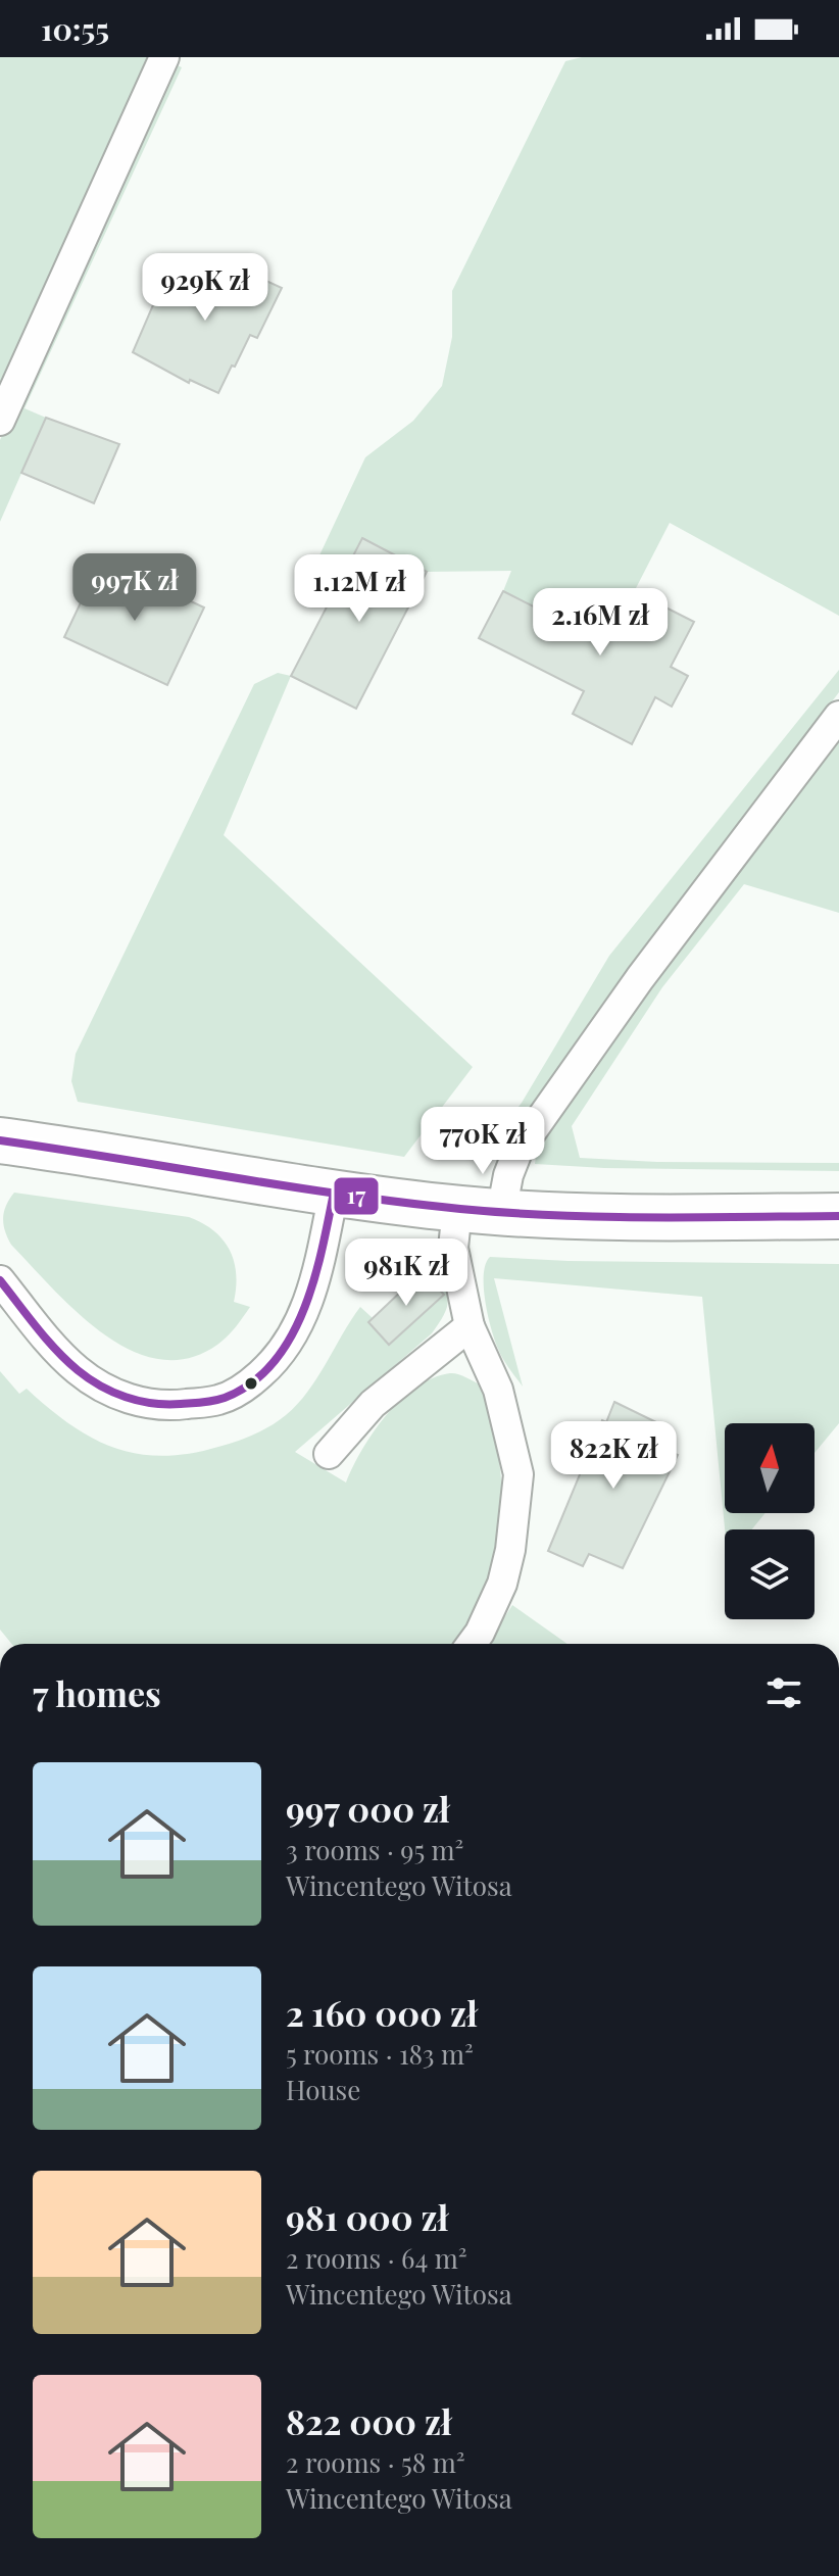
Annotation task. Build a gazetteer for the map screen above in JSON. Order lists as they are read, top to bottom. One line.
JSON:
{"lines":["transit line 17"],"north":"top","page":{"status":"10:55","price":["929K zł","997K zł","1.12M zł","2.16M zł","770K zł","981K zł","822K zł"],"heading":"7 homes","list":[{"name":"997 000 zł","note":"3 rooms · 95 m² · Wincentego Witosa"},{"name":"2 160 000 zł","note":"5 rooms · 183 m² · House"},{"name":"981 000 zł","note":"2 rooms · 64 m² · Wincentego Witosa"},{"name":"822 000 zł","note":"2 rooms · 58 m² · Wincentego Witosa"}]}}
